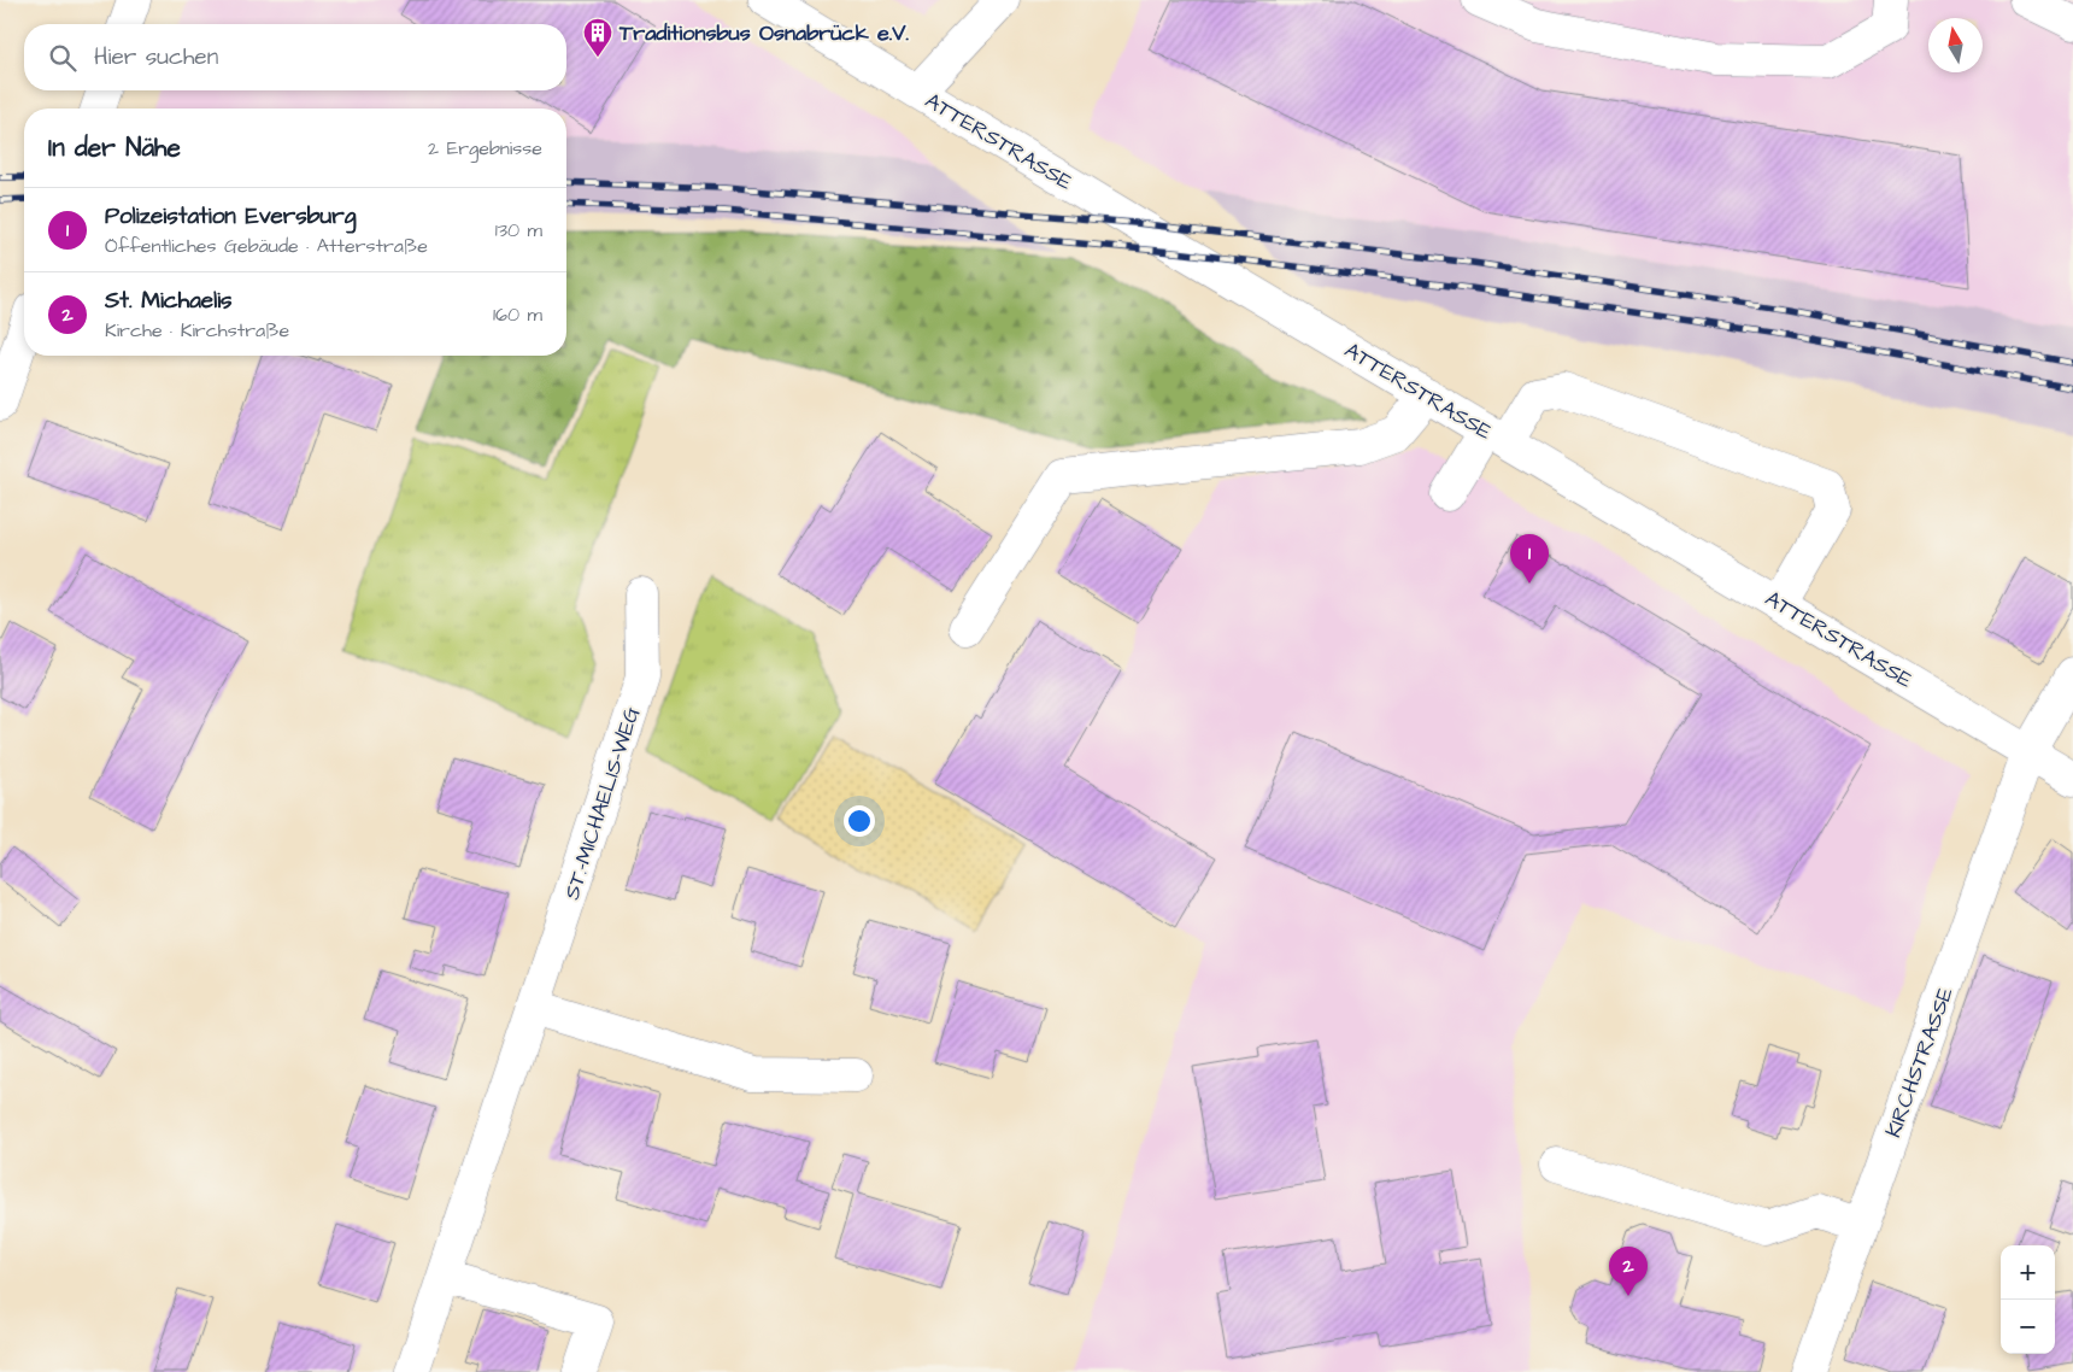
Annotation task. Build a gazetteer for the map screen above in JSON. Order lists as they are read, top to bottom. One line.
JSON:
{"streets":{"street":["ATTERSTRASSE","ST.-MICHAELIS-WEG","KIRCHSTRASSE"]},"crossings":[["ATTERSTRASSE","KIRCHSTRASSE"]],"places":{"building":["Traditionsbus Osnabrück e.V."]},"north":"top","page":{"search":"Hier suchen","heading":["In der Nähe","2 Ergebnisse"],"list":[{"mark":"1","name":"Polizeistation Eversburg","note":"Öffentliches Gebäude · Atterstraße","value":"130 m"},{"mark":"2","name":"St. Michaelis","note":"Kirche · Kirchstraße","value":"160 m"}],"pins":["1","2"],"map_buttons":["+","−"]}}
